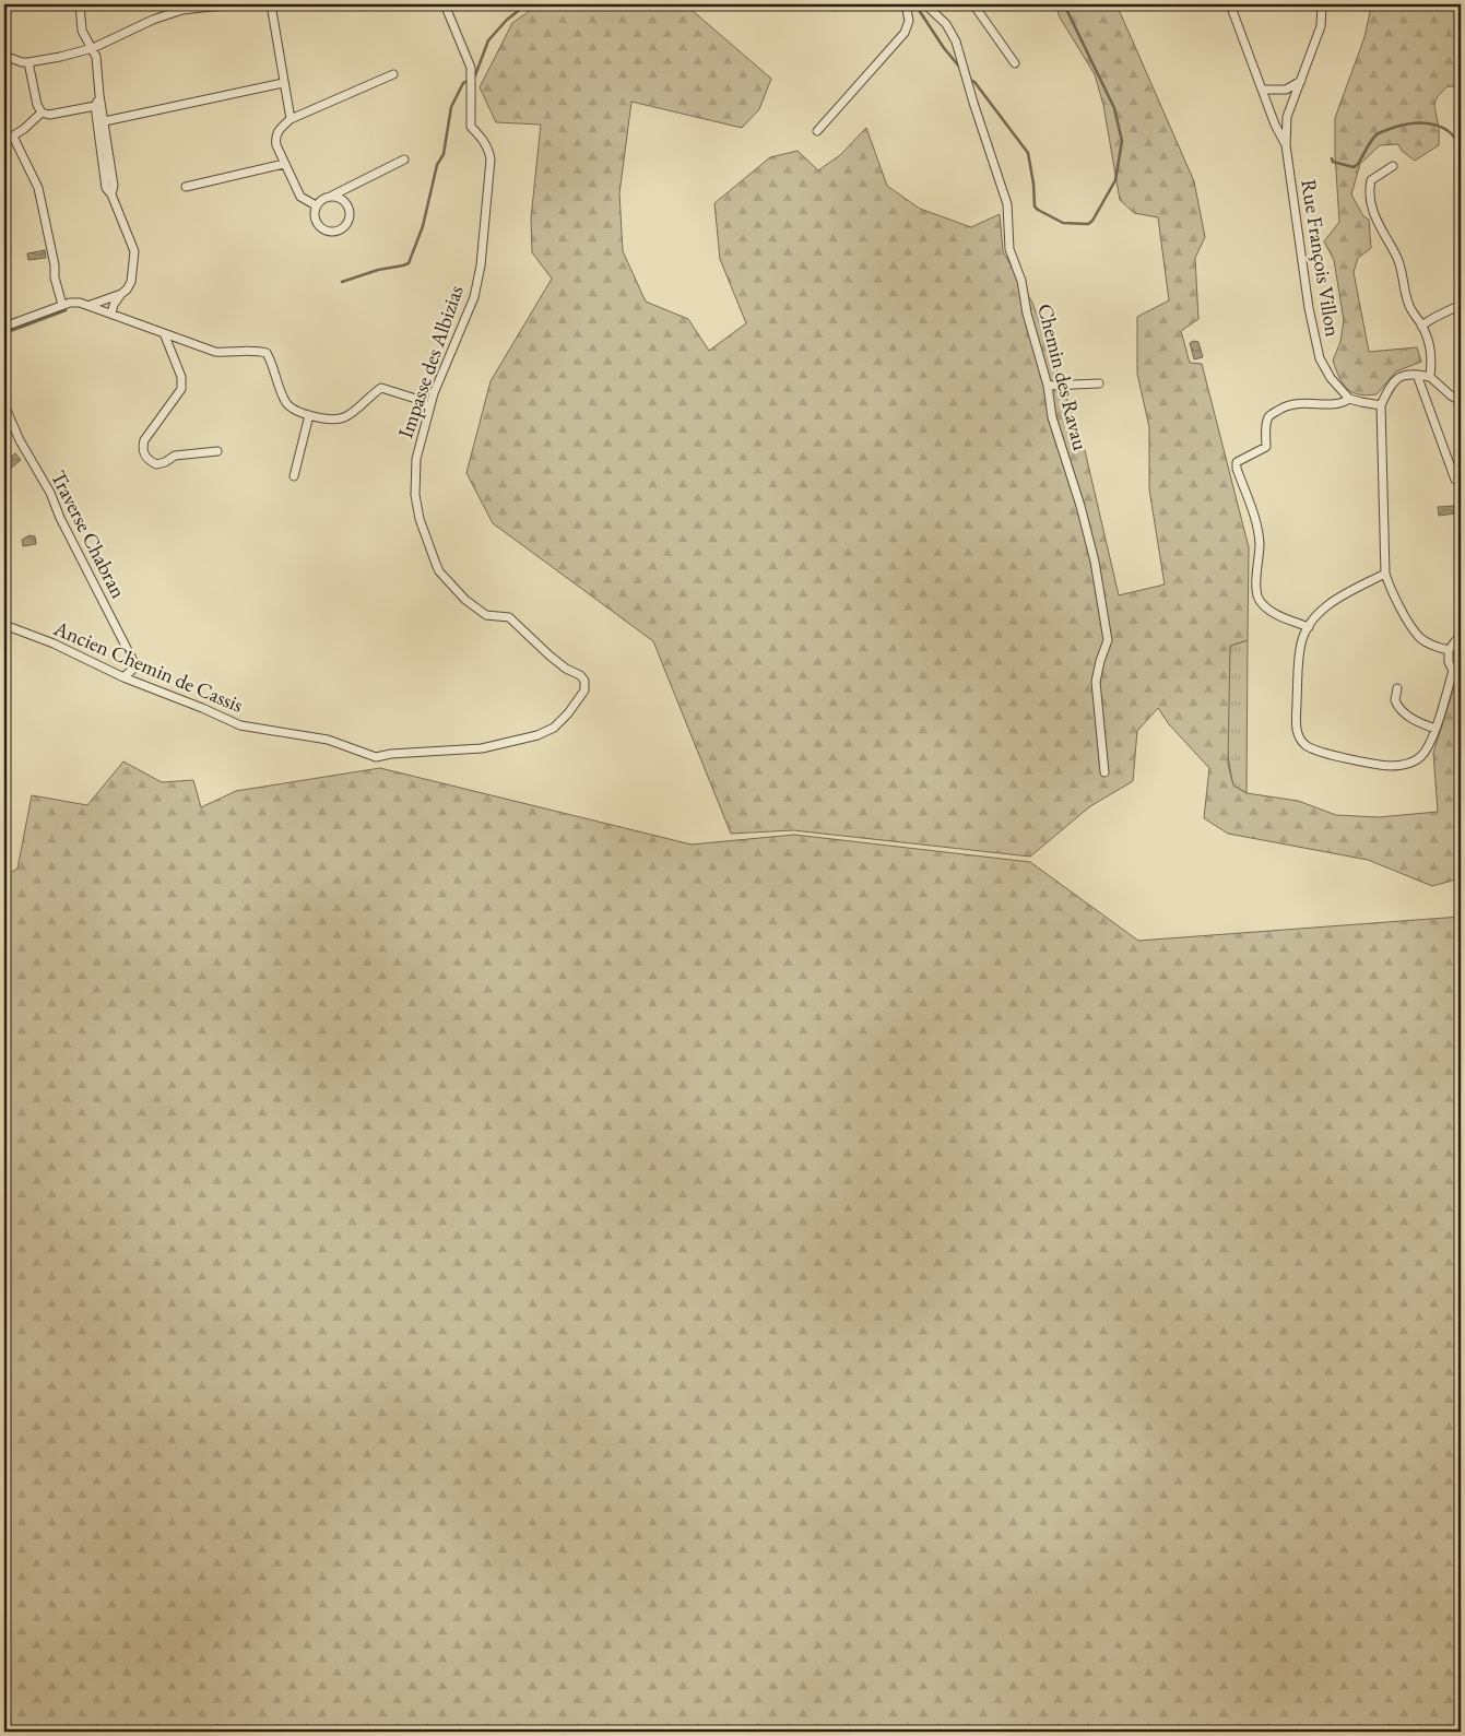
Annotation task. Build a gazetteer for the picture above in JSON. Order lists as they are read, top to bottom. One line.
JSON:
{"streets":{"street":["Rue François Villon","Impasse des Albizias","Chemin des Ravau","Traverse Chabran","Ancien Chemin de Cassis"]},"crossings":[["Impasse des Albizias","Ancien Chemin de Cassis"],["Traverse Chabran","Ancien Chemin de Cassis"]]}
